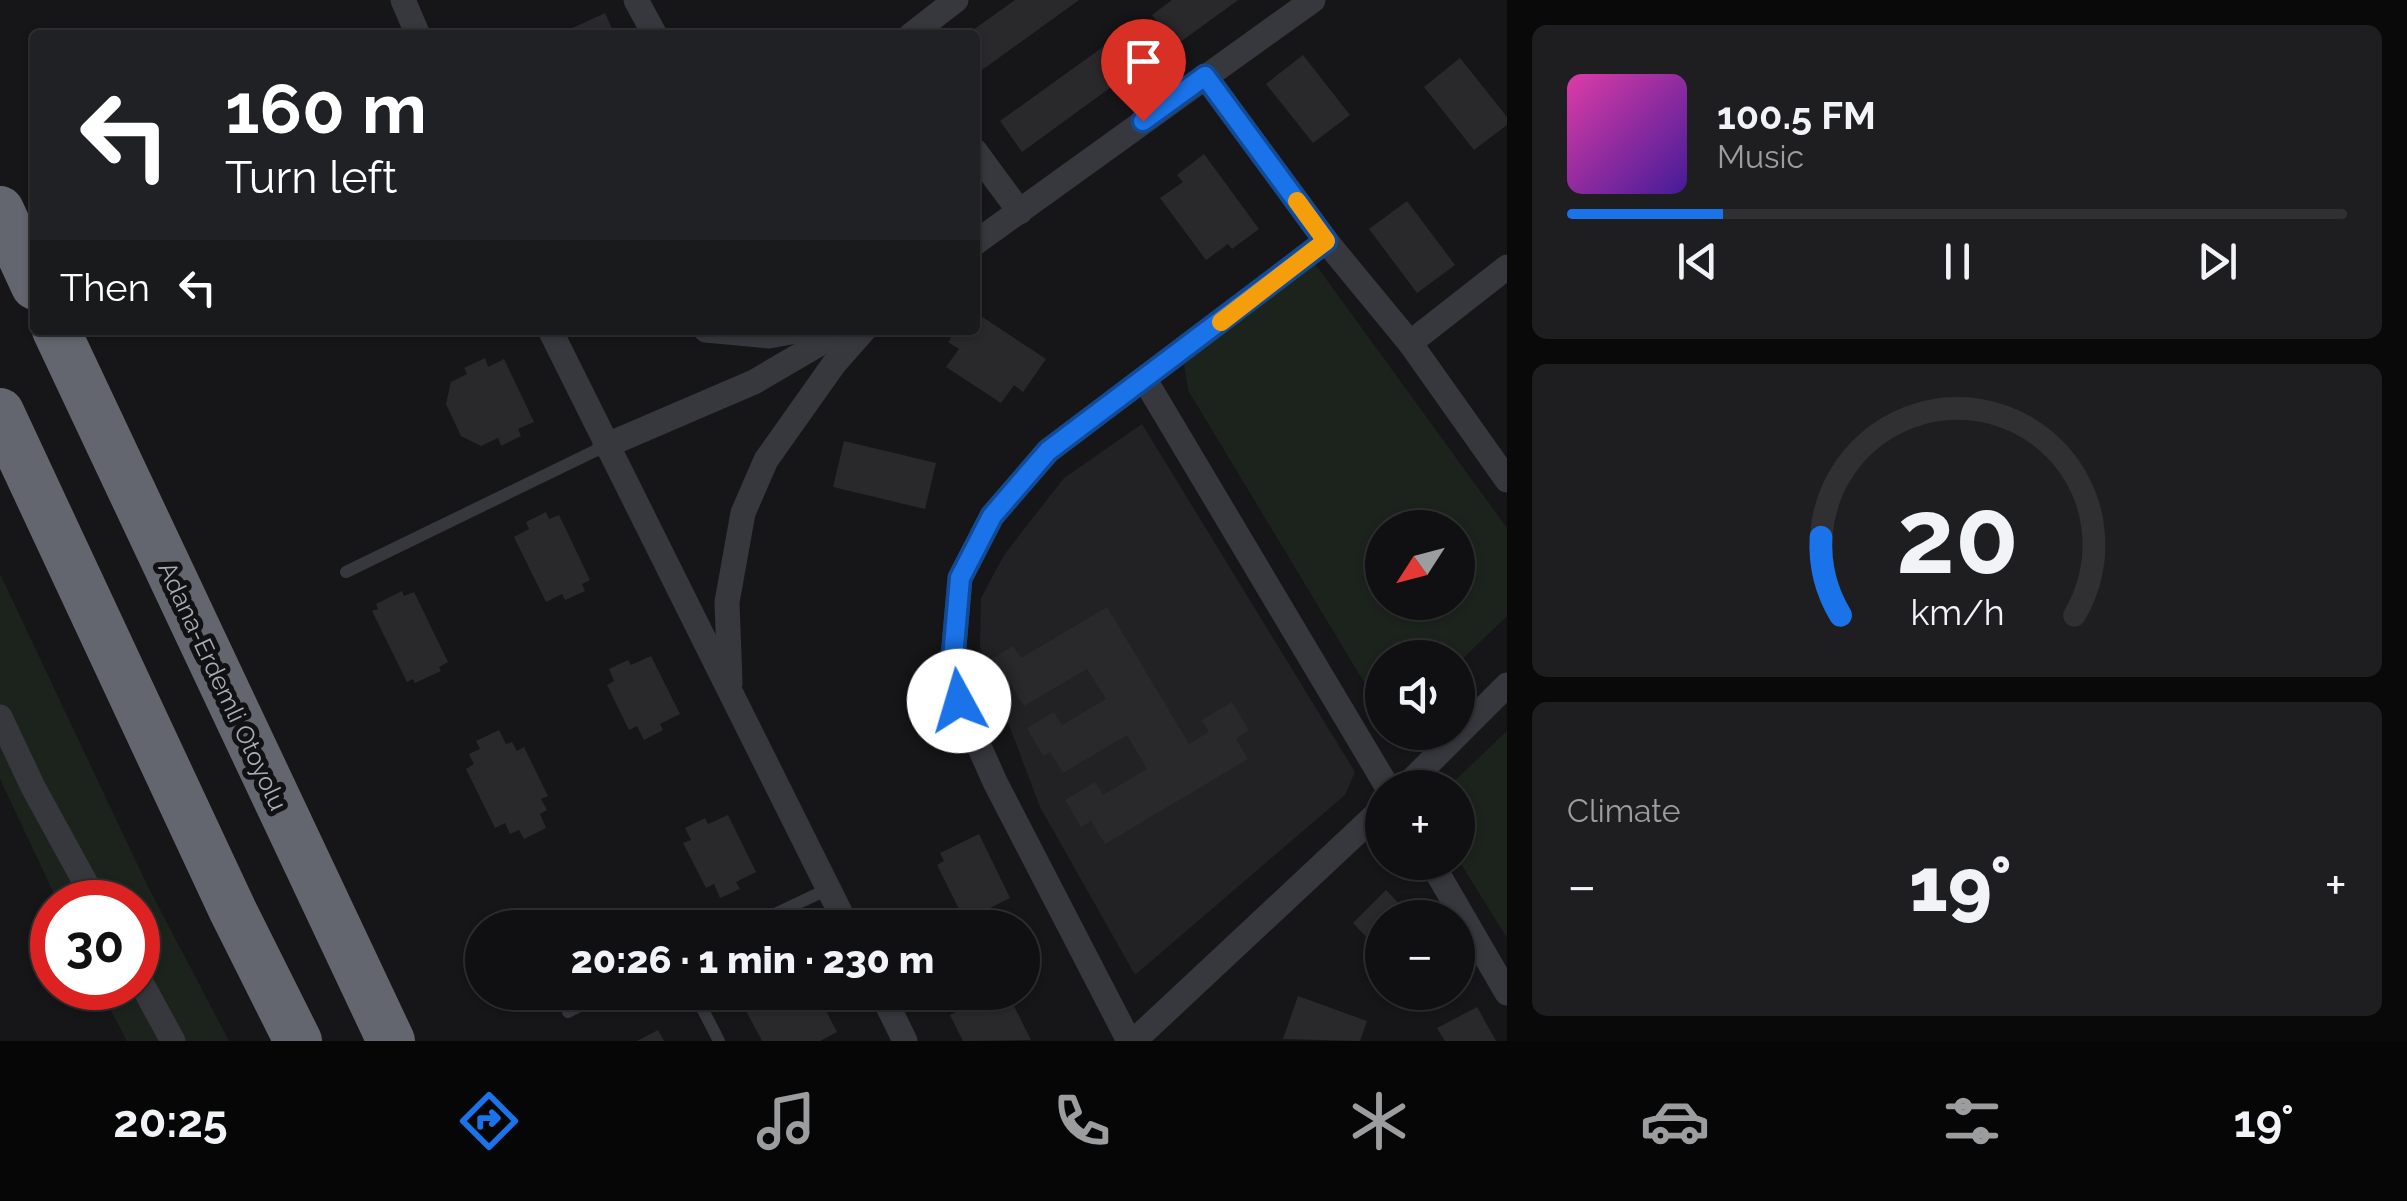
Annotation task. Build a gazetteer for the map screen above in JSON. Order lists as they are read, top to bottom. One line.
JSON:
{"streets":{"highway":["Adana-Erdemli Otoyolu"]},"north":"bottom left","page":{"turn":["160 m","Turn left"],"song":["100.5 FM","Music"],"then":"Then","map_buttons":["+","−"],"tile":"Climate","heat":["−","19°","+"],"limit":"30","trip":"20:26 · 1 min · 230 m","tabs":["20:25","19°"],"gauge":["20","km/h"]}}
